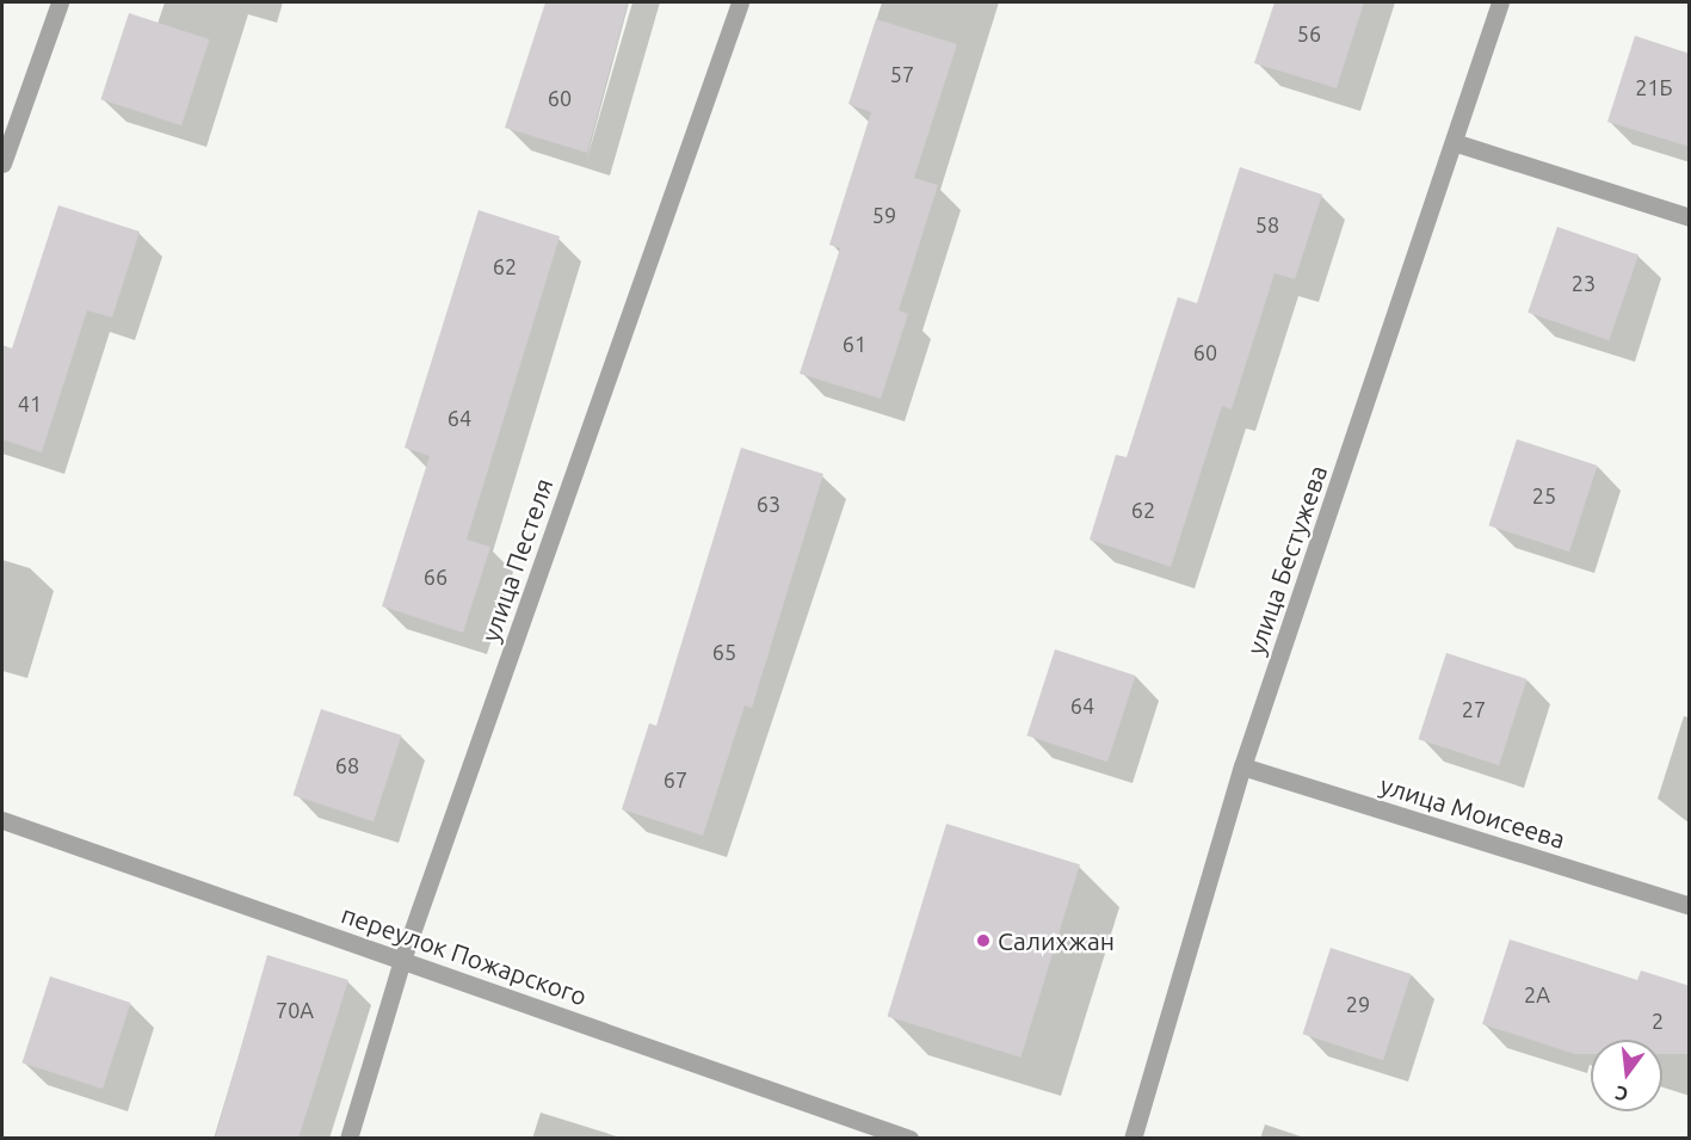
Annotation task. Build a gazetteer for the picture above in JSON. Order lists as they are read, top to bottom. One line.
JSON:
{"streets":{"street":["улица Пестеля","улица Бестужева","улица Моисеева","переулок Пожарского"]},"crossings":[["улица Пестеля","переулок Пожарского"],["улица Бестужева","улица Моисеева"]],"places":["Салихжан"],"house_numbers":["56","57","21Б","60","59","58","62","23","61","60","41","64","25","63","62","66","65","64","27","68","67","2А","29","70А","2"],"north":"bottom"}
